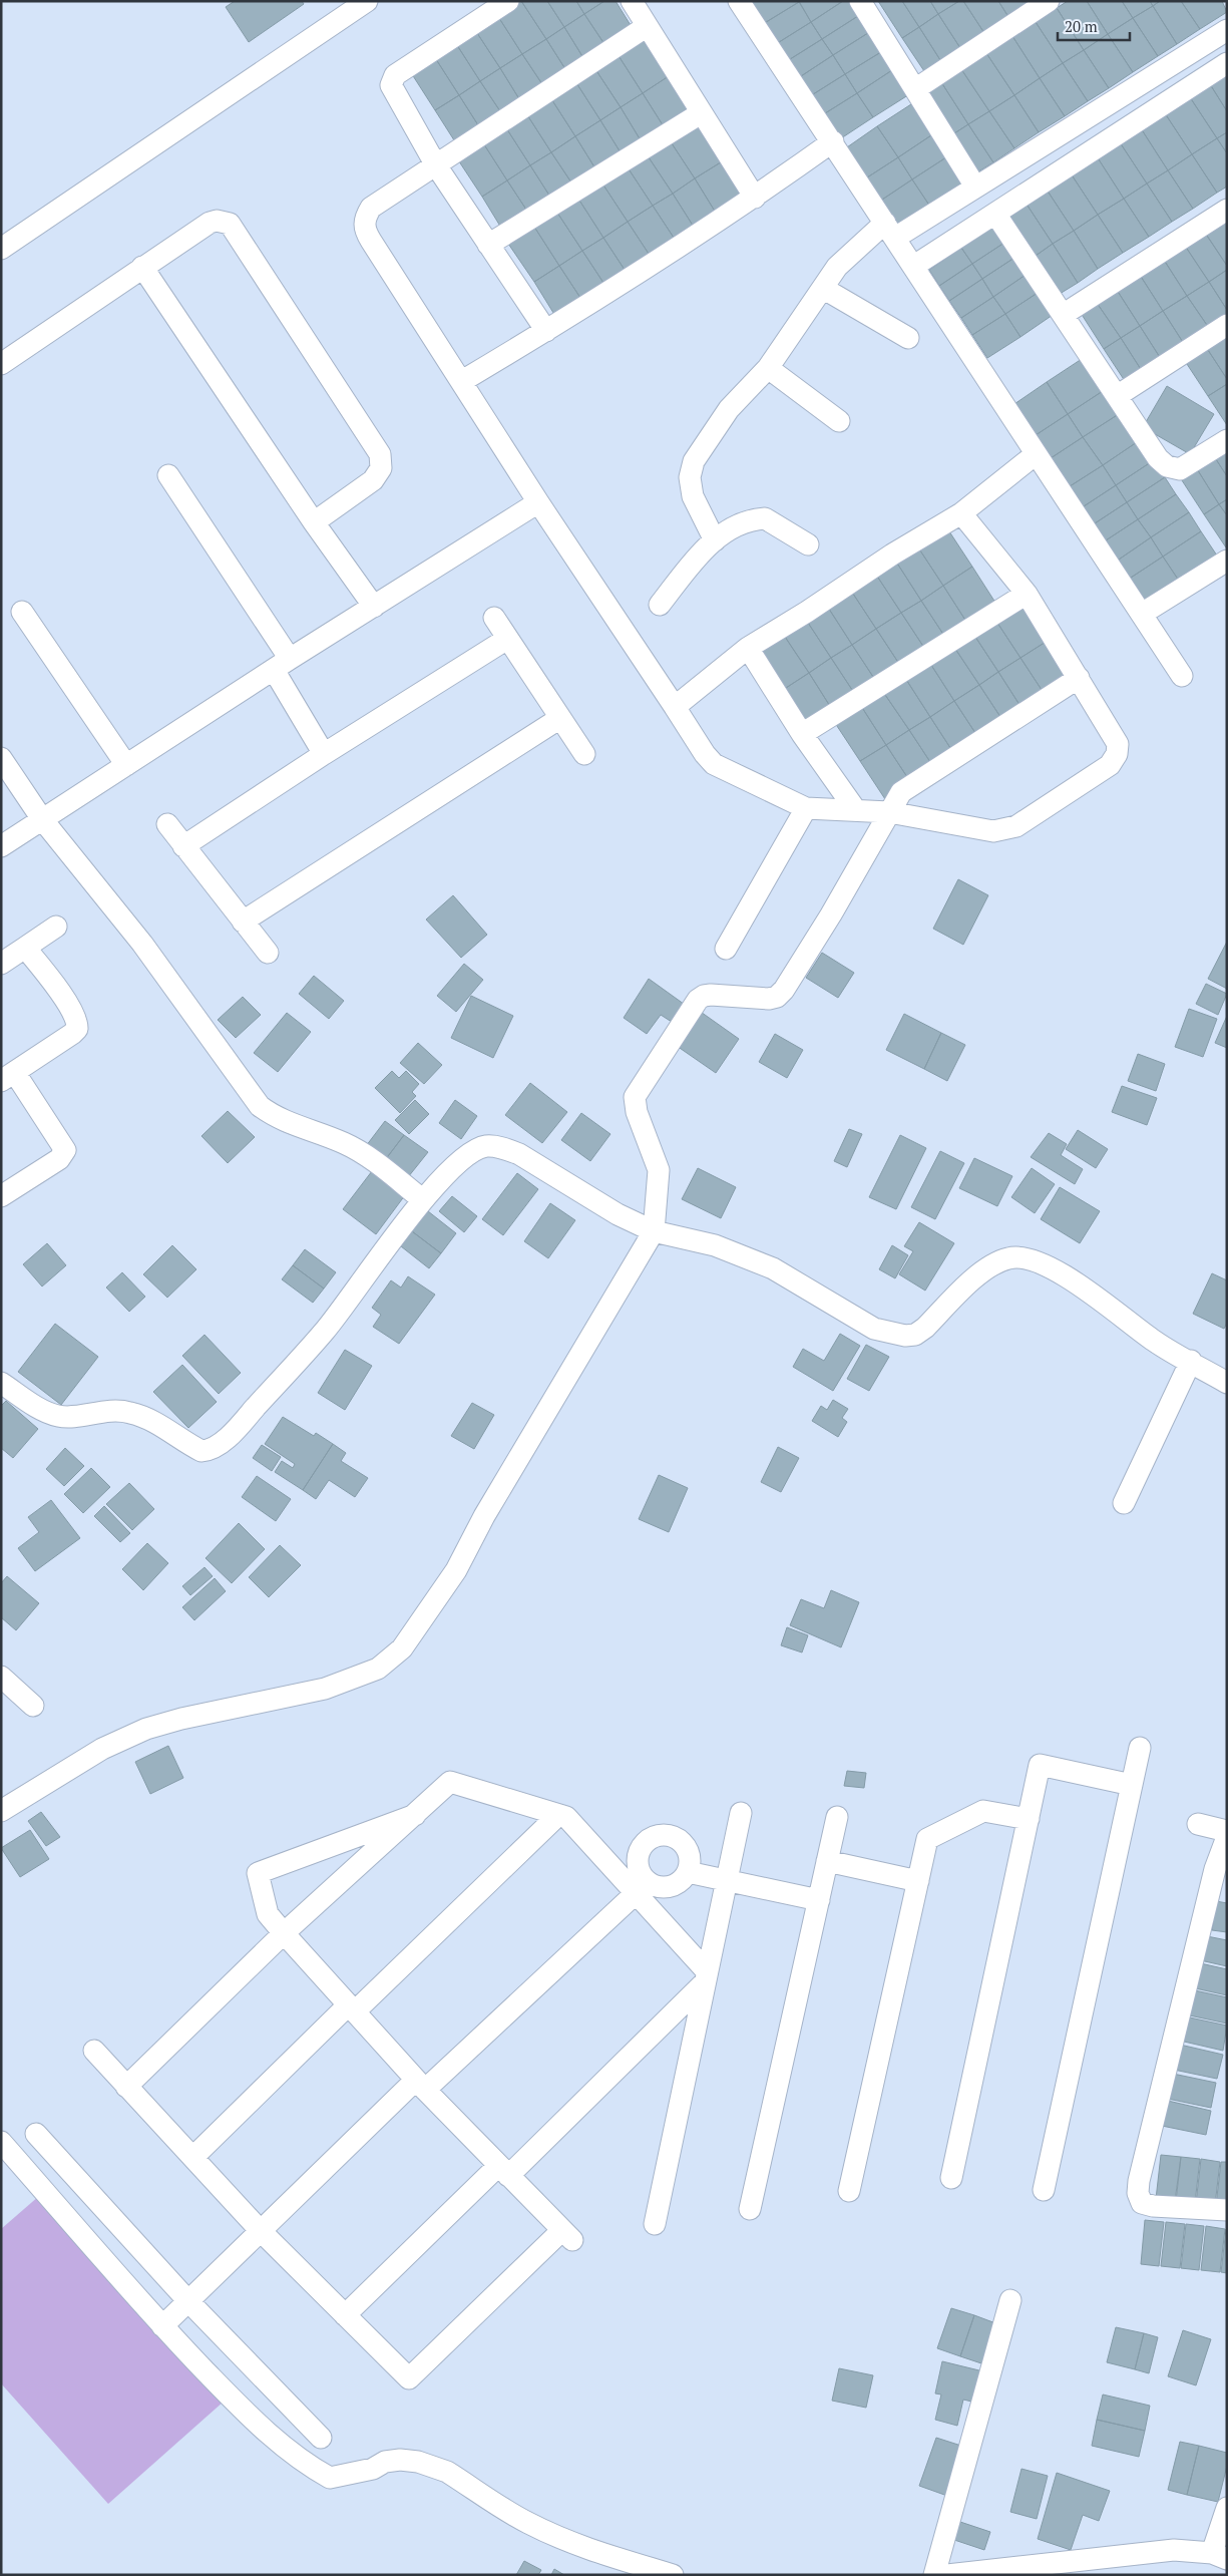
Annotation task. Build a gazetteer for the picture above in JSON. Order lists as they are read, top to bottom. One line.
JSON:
{"scale_bar":"20 m"}
